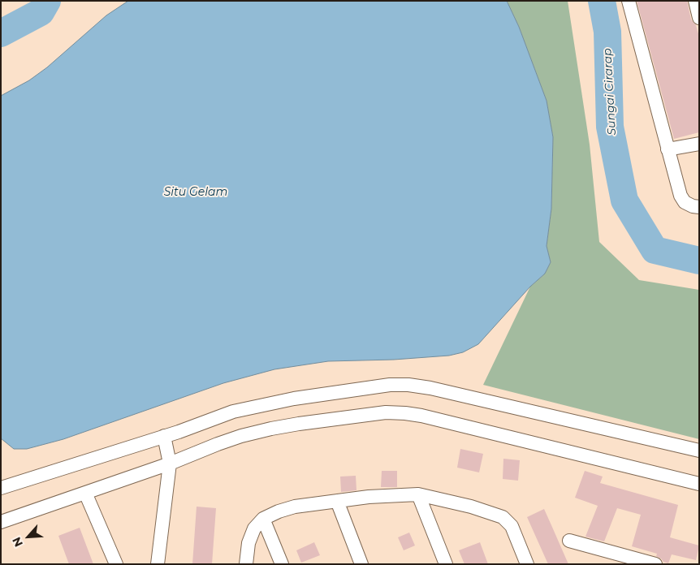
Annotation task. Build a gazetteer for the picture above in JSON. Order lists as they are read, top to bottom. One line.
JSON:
{"water":["Sungai Cirarap","Situ Gelam"],"north":"bottom left"}
